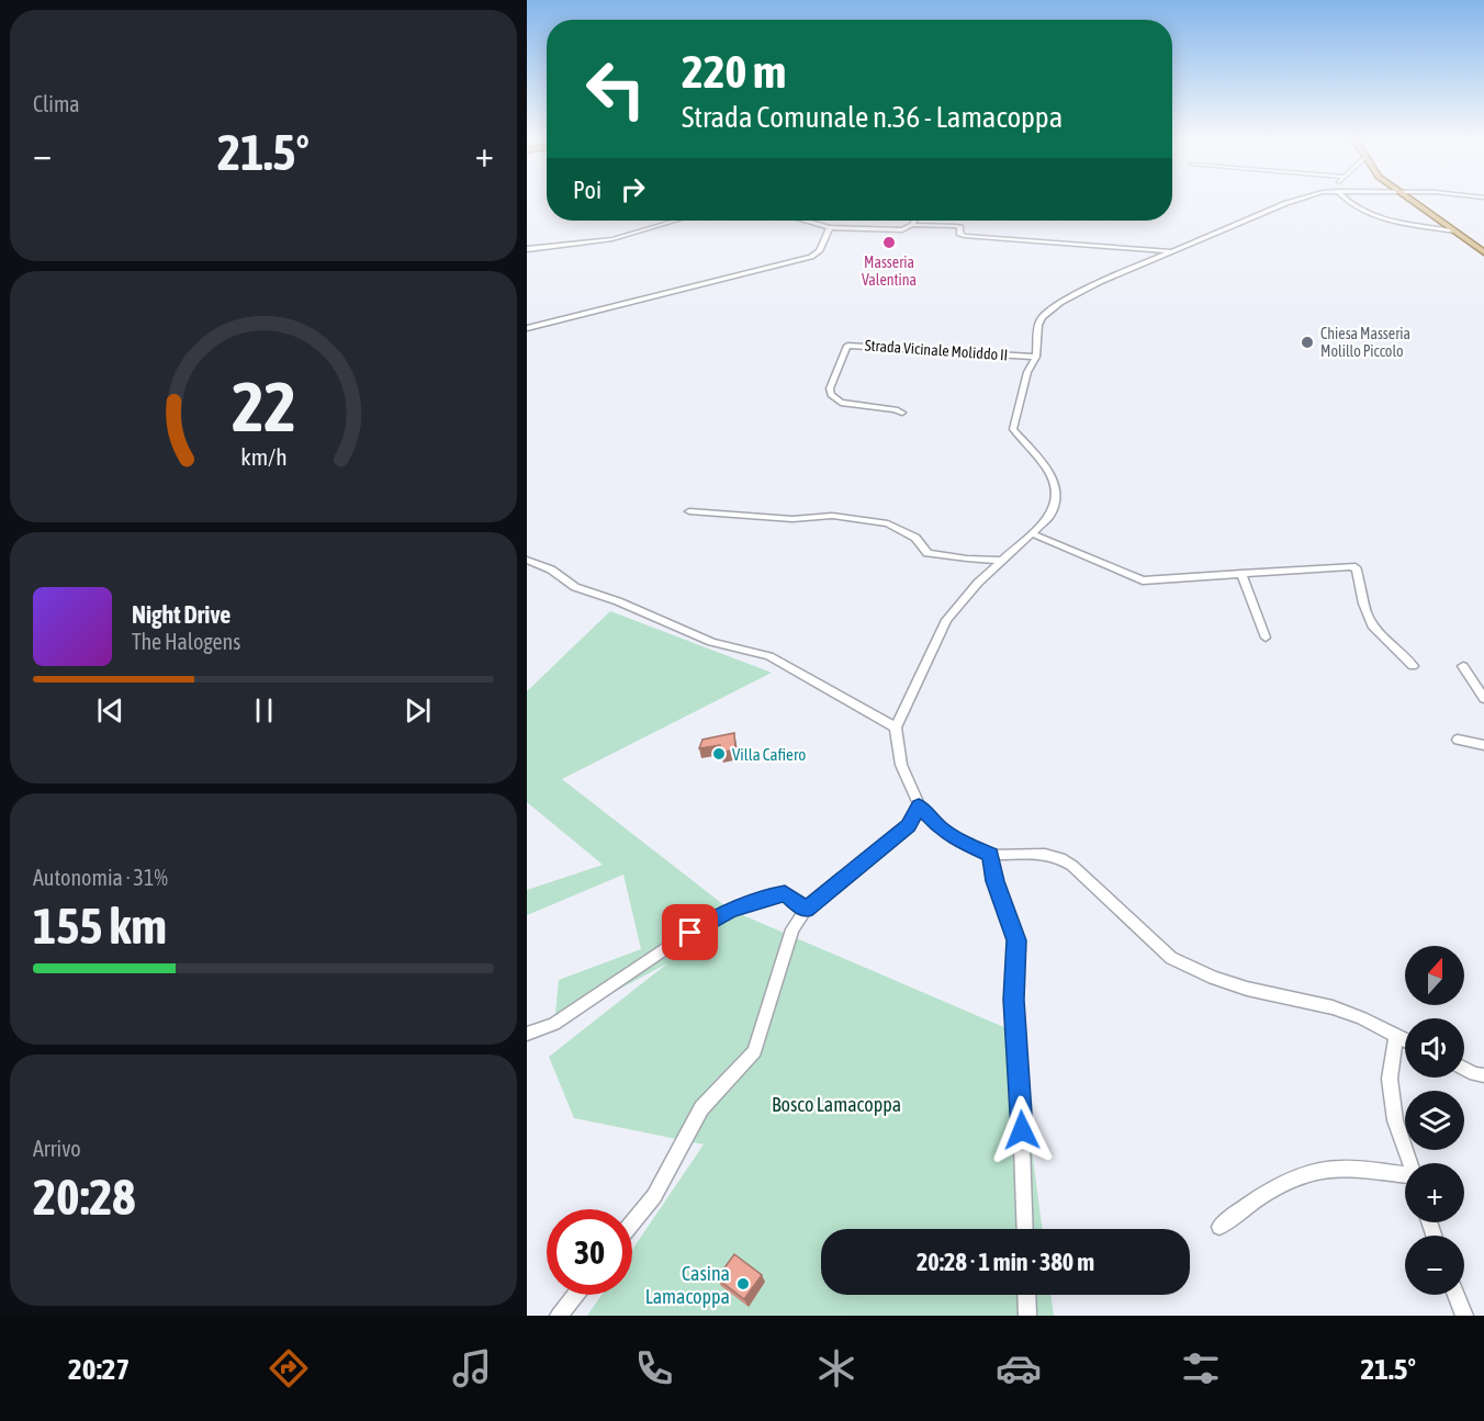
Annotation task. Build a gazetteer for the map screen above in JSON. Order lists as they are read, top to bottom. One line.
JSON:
{"streets":{"street":["Strada Vicinale Moliddo II"]},"parks":["Bosco Lamacoppa"],"places":["Masseria Valentina","Chiesa Masseria Molillo Piccolo","Villa Cafiero","Casina Lamacoppa"],"north":"top","page":{"tile":["Clima",["Autonomia · 31%","155 km"],["Arrivo","20:28"]],"turn":["220 m","Strada Comunale n.36 - Lamacoppa"],"heat":["−","21.5°","+"],"then":"Poi","song":["Night Drive","The Halogens"],"map_buttons":["+","−"],"limit":"30","trip":"20:28 · 1 min · 380 m","tabs":["20:27","21.5°"],"gauge":["22","km/h"]}}
